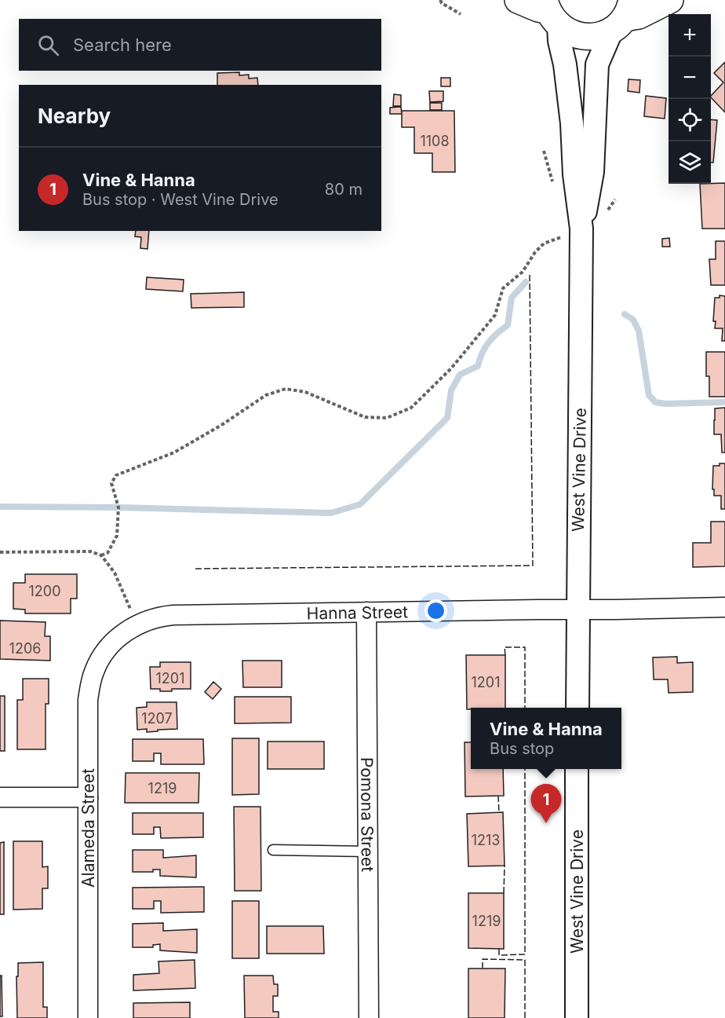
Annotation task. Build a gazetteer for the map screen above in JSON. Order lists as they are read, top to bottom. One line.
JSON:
{"streets":{"street":["West Vine Drive","Hanna Street","Pomona Street","Alameda Street"]},"crossings":[["West Vine Drive","Hanna Street"],["Hanna Street","Pomona Street"],["Hanna Street","Alameda Street"]],"house_numbers":["1108","1200","1206","1201","1201","1207","1219","1213","1219"],"page":{"map_buttons":["+","−"],"search":"Search here","heading":"Nearby","list":[{"mark":"1","name":"Vine & Hanna","note":"Bus stop · West Vine Drive","value":"80 m"}],"popup":["Vine & Hanna","Bus stop"],"pins":"1"}}
